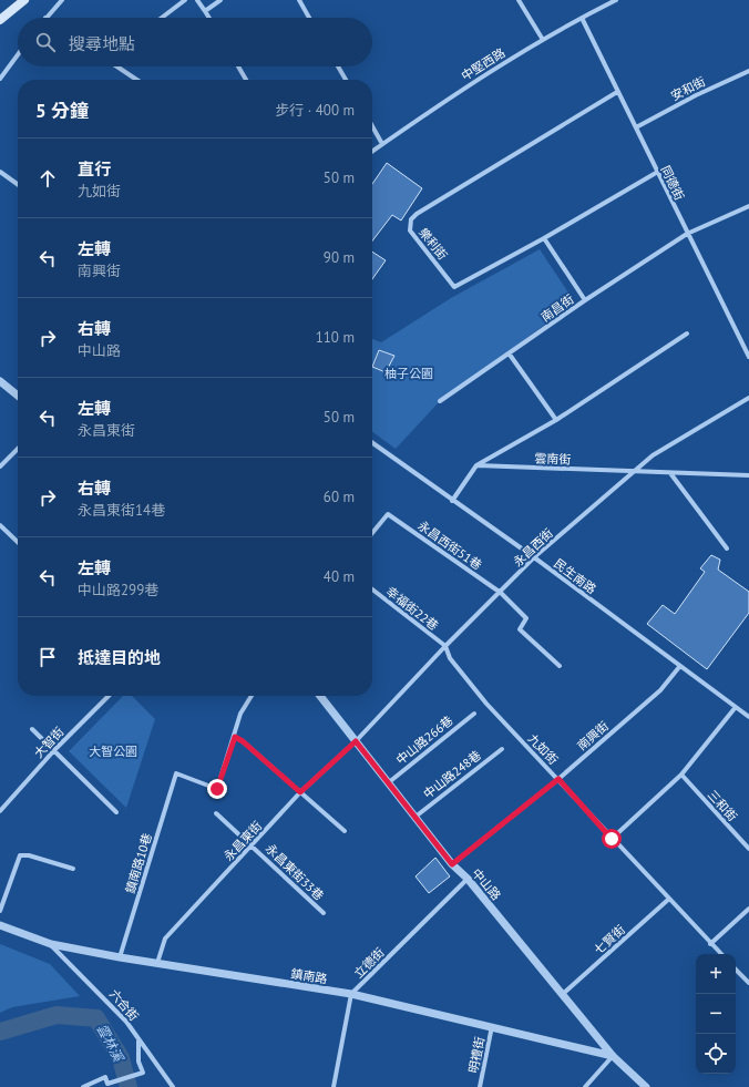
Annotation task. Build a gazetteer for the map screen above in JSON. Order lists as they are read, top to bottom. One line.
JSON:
{"streets":{"street":["中堅西路","安和街","同德街","樂利街","南昌街","雲南街","永昌西街51巷","永昌西街","民生南路","幸福街22巷","南興街","中山路266巷","大智街","九如街","中山路248巷","三和街","永昌東街","鎮南路10巷","永昌東街33巷","中山路","七賢街","立德街","鎮南路","六合街","明禮街"]},"crossings":[["中堅西路","同德街"],["安和街","同德街"],["同德街","樂利街"],["同德街","南昌街"],["雲南街","永昌西街"],["永昌西街51巷","永昌西街"],["永昌西街","民生南路"],["永昌西街","幸福街22巷"],["永昌西街","九如街"],["永昌西街","永昌東街"],["永昌西街","中山路"],["民生南路","南興街"],["幸福街22巷","九如街"],["南興街","九如街"],["南興街","中山路"],["中山路266巷","中山路"],["九如街","七賢街"],["中山路248巷","中山路"],["永昌東街","永昌東街33巷"],["永昌東街","中山路"],["永昌東街","鎮南路"],["鎮南路10巷","鎮南路"],["中山路","七賢街"],["中山路","立德街"],["中山路","鎮南路"],["立德街","鎮南路"],["鎮南路","六合街"],["鎮南路","明禮街"]],"water":["雲林溪"],"parks":["柚子公園","大智公園"],"page":{"search":"搜尋地點","heading":["5 分鐘","步行 · 400 m"],"list":[["直行","九如街","50 m"],["左轉","南興街","90 m"],["右轉","中山路","110 m"],["左轉","永昌東街","50 m"],["右轉","永昌東街14巷","60 m"],["左轉","中山路299巷","40 m"],"抵達目的地"],"map_buttons":["+","−"]}}
